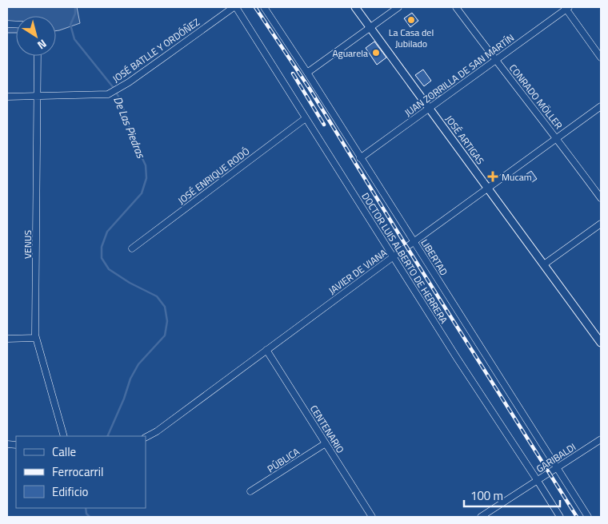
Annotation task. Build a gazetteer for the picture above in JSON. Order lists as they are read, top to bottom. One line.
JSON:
{"streets":{"street":["JOSÉ BATLLE Y ORDÓÑEZ","JUAN ZORRILLA DE SAN MARTÍN","CONRADO MÖLLER","JOSÉ ARTIGAS","JOSÉ ENRIQUE RODÓ","VENUS","LIBERTAD","DOCTOR LUIS ALBERTO DE HERRERA","JAVIER DE VIANA","CENTENARIO","GARIBALDI","PÚBLICA"]},"crossings":[["JOSÉ BATLLE Y ORDÓÑEZ","VENUS"],["JOSÉ BATLLE Y ORDÓÑEZ","DOCTOR LUIS ALBERTO DE HERRERA"],["JUAN ZORRILLA DE SAN MARTÍN","CONRADO MÖLLER"],["JUAN ZORRILLA DE SAN MARTÍN","JOSÉ ARTIGAS"],["JUAN ZORRILLA DE SAN MARTÍN","LIBERTAD"],["CONRADO MÖLLER","JAVIER DE VIANA"],["JOSÉ ARTIGAS","JAVIER DE VIANA"],["JOSÉ ENRIQUE RODÓ","DOCTOR LUIS ALBERTO DE HERRERA"],["LIBERTAD","JAVIER DE VIANA"],["LIBERTAD","GARIBALDI"],["DOCTOR LUIS ALBERTO DE HERRERA","JAVIER DE VIANA"],["DOCTOR LUIS ALBERTO DE HERRERA","GARIBALDI"],["JAVIER DE VIANA","CENTENARIO"],["CENTENARIO","PÚBLICA"]],"water":["De Las Piedras"],"places":{"other":["La Casa del Jubilado","Aguarela"],"health":["Mucam"]},"legend":["Calle","Ferrocarril","Edificio"],"scale_bar":"100 m","north":"bottom right"}
